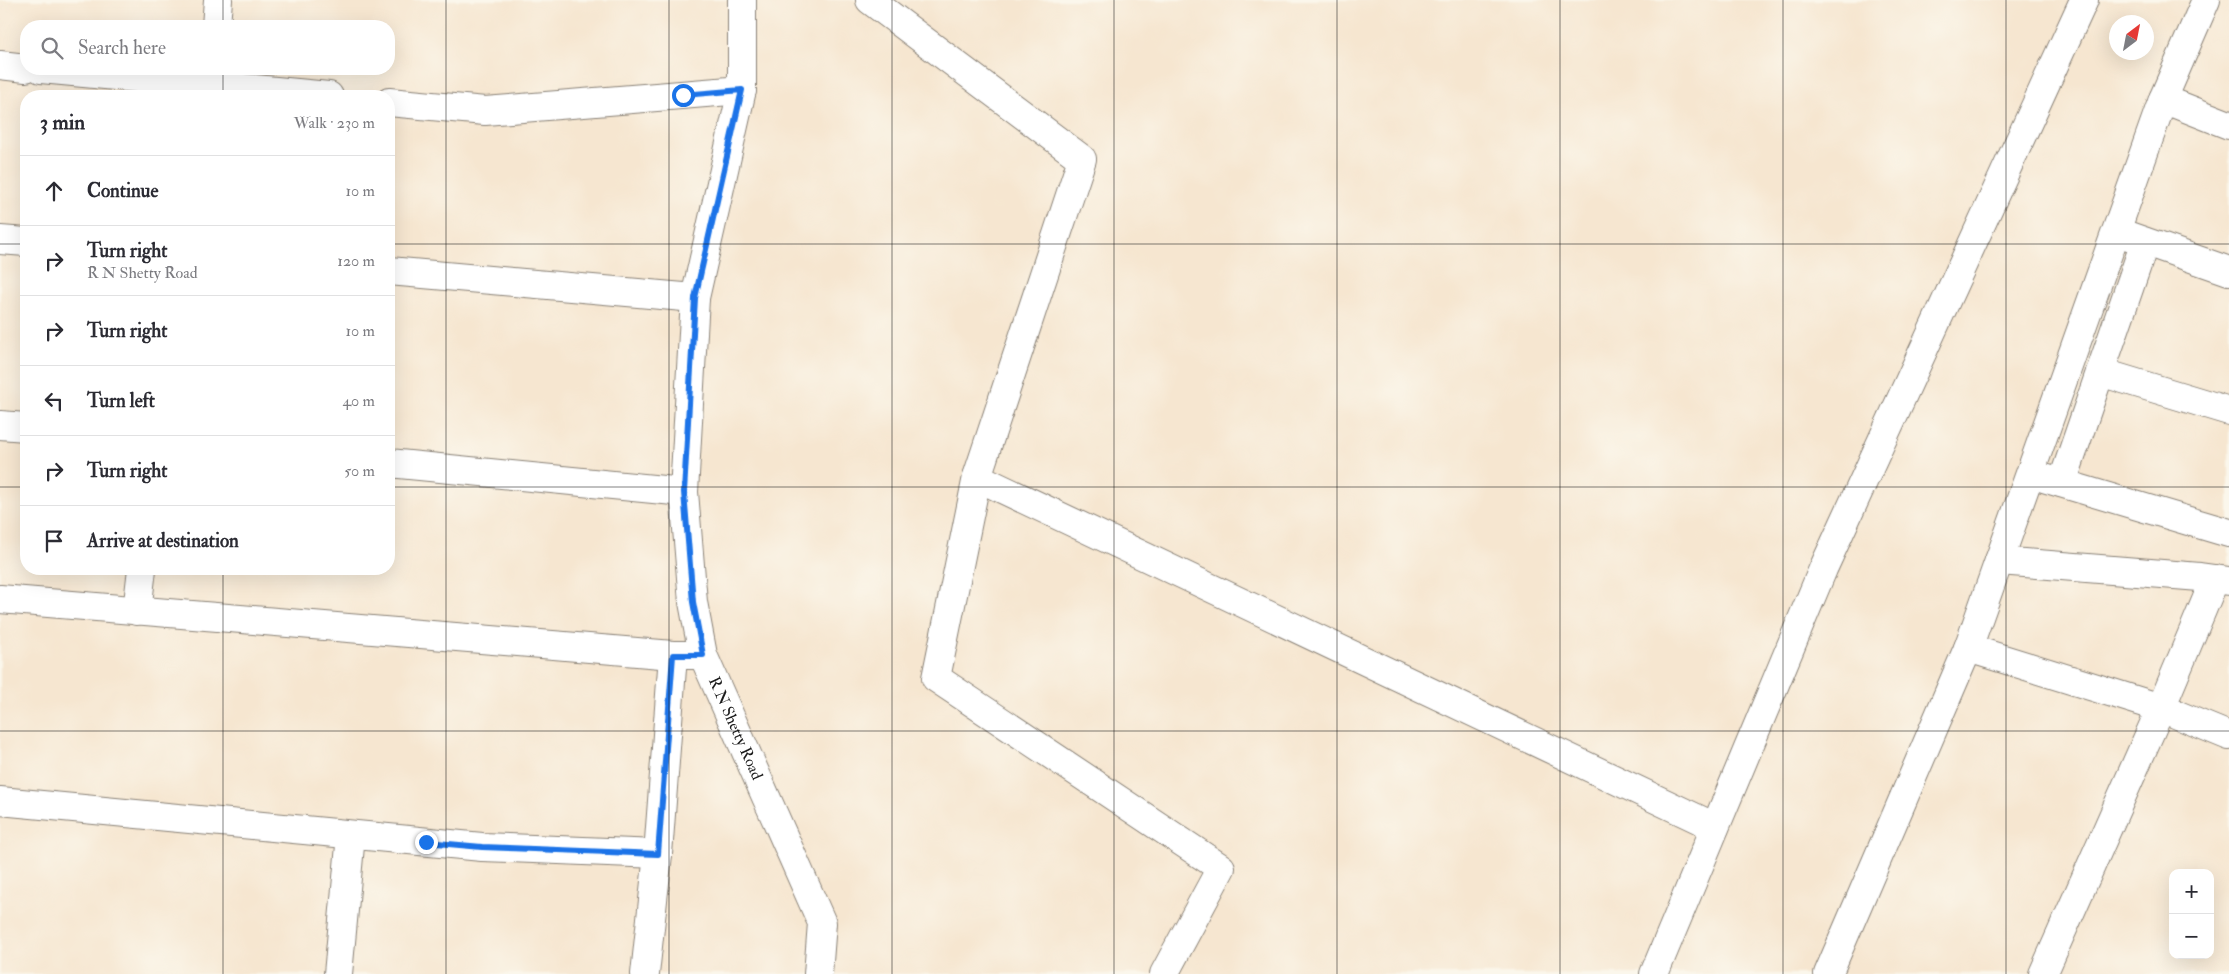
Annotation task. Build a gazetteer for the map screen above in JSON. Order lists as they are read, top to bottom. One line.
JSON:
{"streets":{"street":["R N Shetty Road"]},"north":"top right","page":{"search":"Search here","heading":["3 min","Walk · 230 m"],"list":[["Continue","10 m"],["Turn right","R N Shetty Road","120 m"],["Turn right","10 m"],["Turn left","40 m"],["Turn right","50 m"],"Arrive at destination"],"map_buttons":["+","−"]}}
